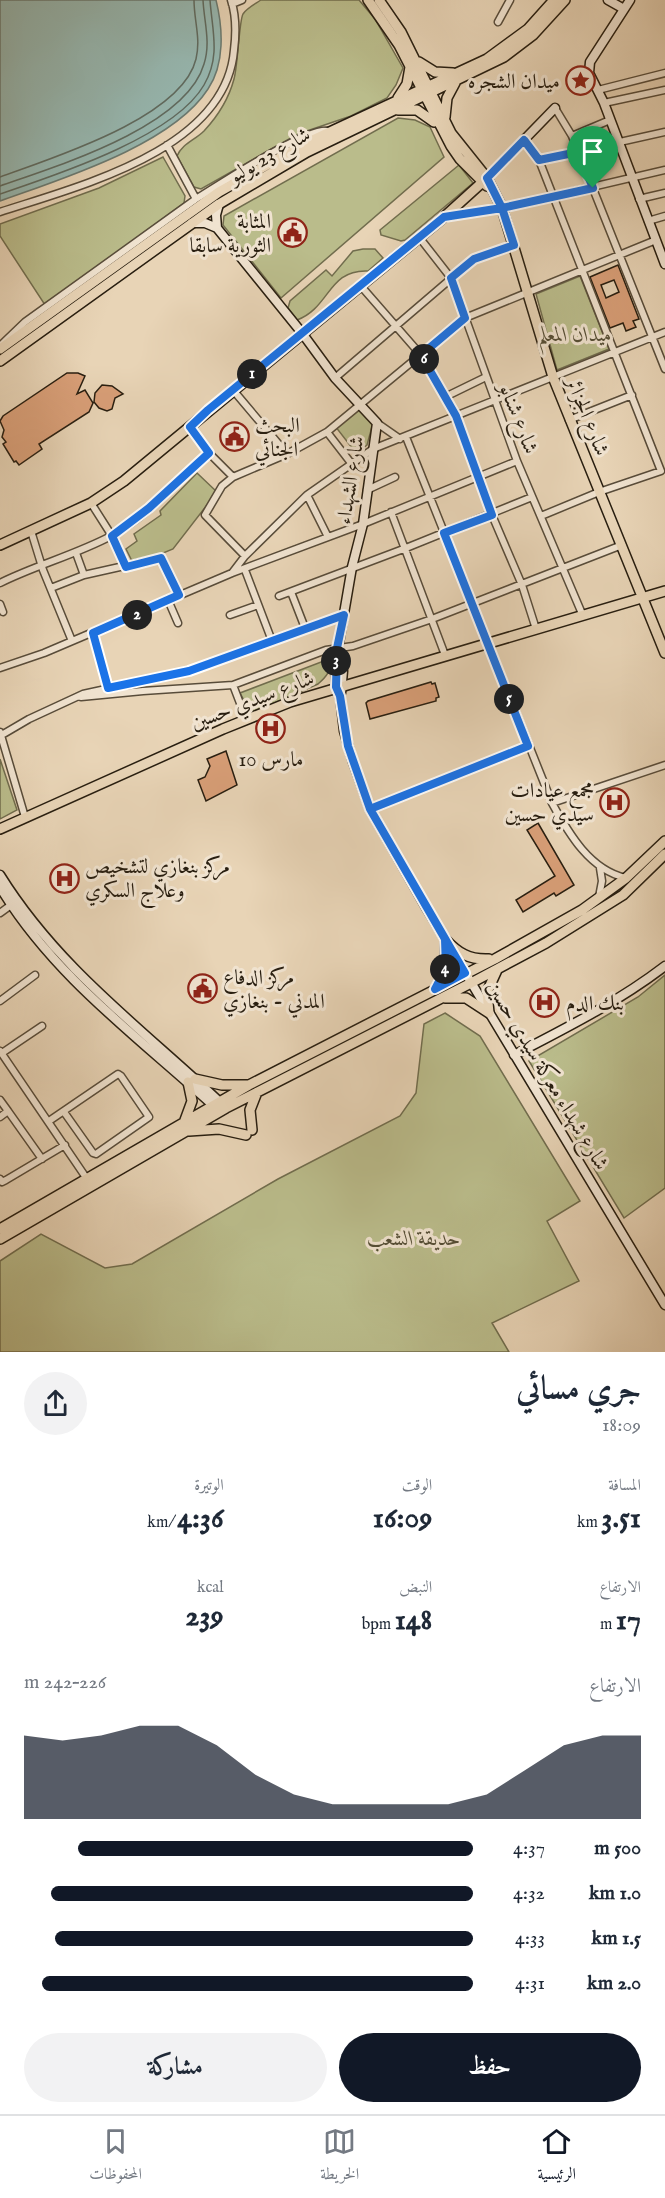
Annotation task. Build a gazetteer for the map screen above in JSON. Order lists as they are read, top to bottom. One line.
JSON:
{"streets":{"main road":["شارع 23 يوليو","شارع الجزائر","شارع الشهداء","شارع سيدي حسين","شارع شهداء معركة سيدي حسين"],"street":["شارع شنابو"]},"crossings":[["شارع 23 يوليو","شارع الجزائر"],["شارع الجزائر","شارع سيدي حسين"],["شارع شنابو","شارع سيدي حسين"],["شارع الشهداء","شارع سيدي حسين"],["شارع الشهداء","شارع شهداء معركة سيدي حسين"],["شارع سيدي حسين","شارع شهداء معركة سيدي حسين"]],"parks":["ميدان المعلم","حديقة الشعب"],"places":{"place":["ميدان الشجره"],"public building":["المثابة الثورية سابقا","البحث الجنائي","مركز الدفاع المدني - بنغازي"],"hospital":["10 مارس","مجمع عيادات سيدي حسين","مركز بنغازي لتشخيص وعلاج السكري","بنك الدم"]},"page":{"pins":["6","1","2","3","5","4"],"heading":["جري مسائي","18:09"],"stats":[["المسافة","3.51 km"],["الوقت","16:09"],["الوتيرة","4:36 /km"],["الارتفاع","17 m"],["النبض","148 bpm"],["kcal","239"]],"chart":["الارتفاع","226–242 m"],"list":[{"name":"500 m","note":"4:37"},{"name":"1.0 km","note":"4:32"},{"name":"1.5 km","note":"4:33"},{"name":"2.0 km","note":"4:31"}],"buttons":["حفظ","مشاركة"],"tabs":["الرئيسية","الخريطة","المحفوظات"]}}
